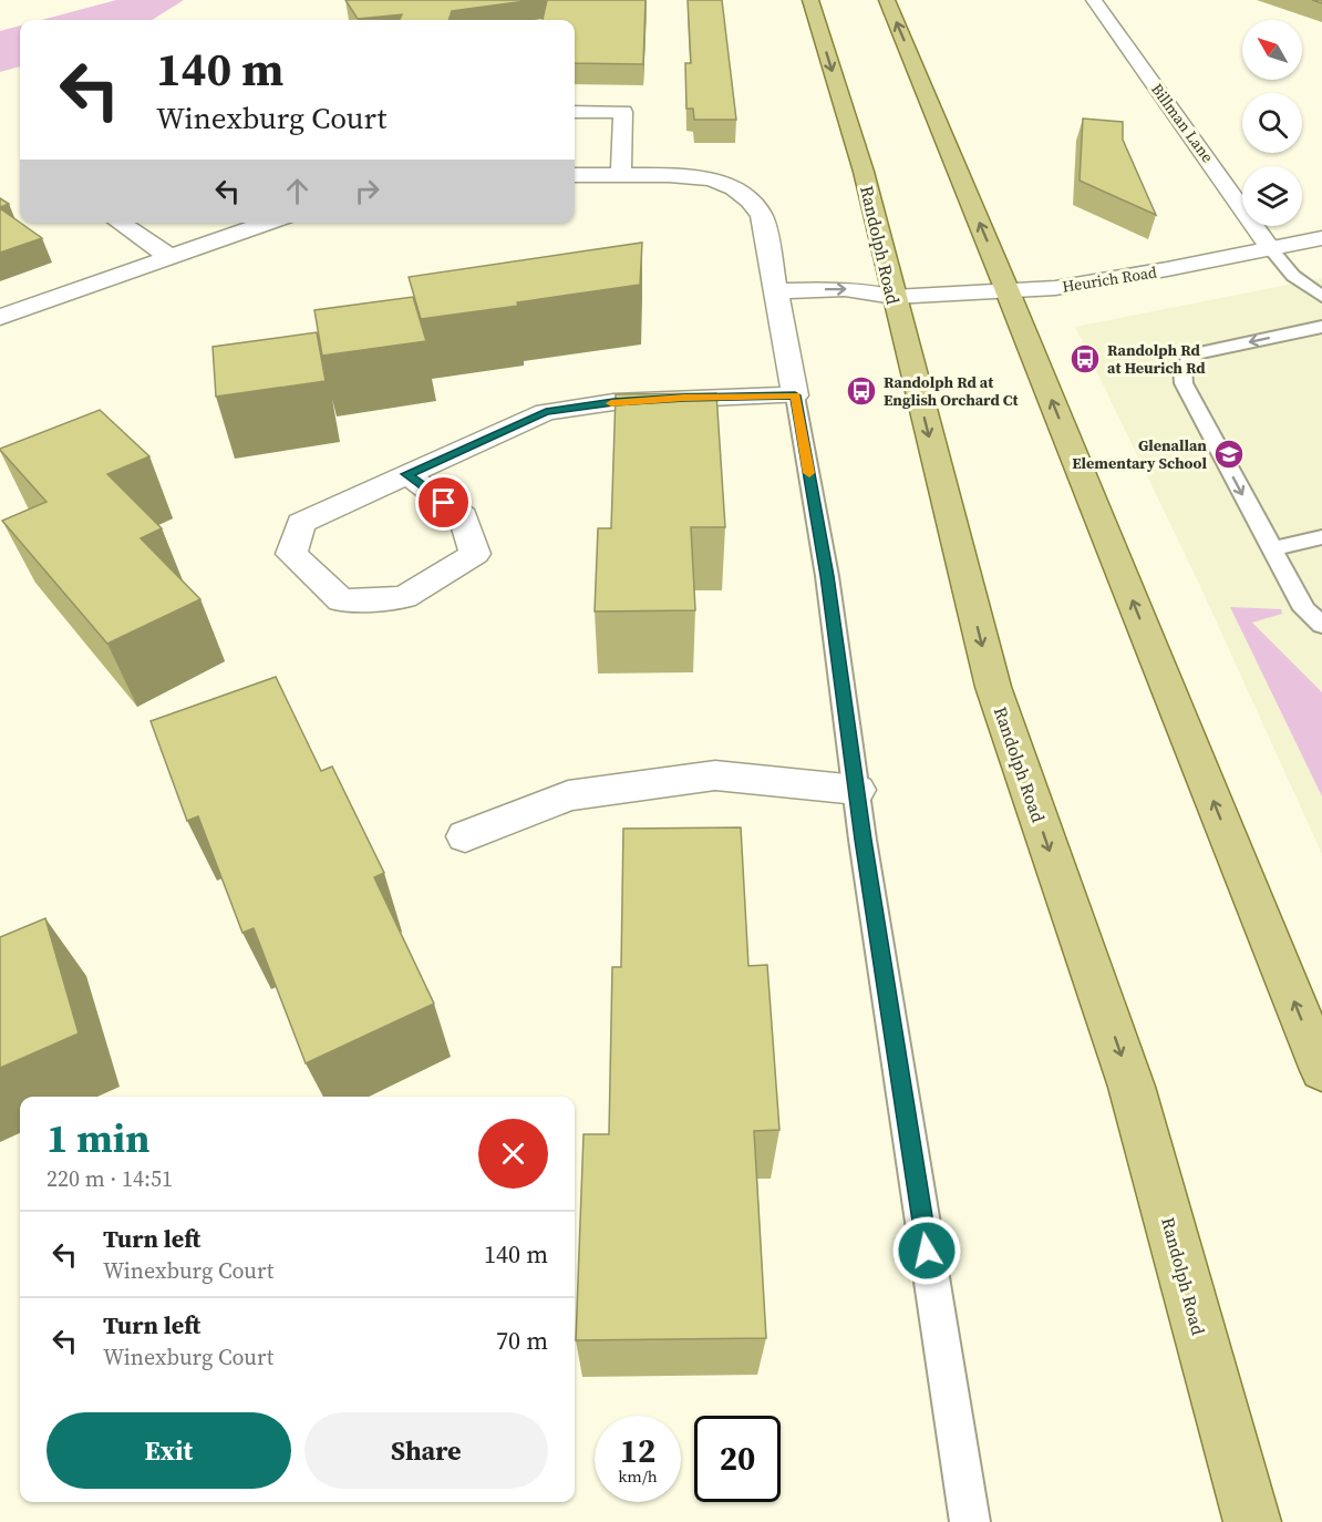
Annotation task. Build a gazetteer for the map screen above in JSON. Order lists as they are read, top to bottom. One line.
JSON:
{"streets":{"main road":["Randolph Road"],"street":["Billman Lane","Heurich Road"]},"crossings":[["Billman Lane","Heurich Road"],["Randolph Road","Heurich Road"]],"places":{"bus stop":["Randolph Rd at Heurich Rd","Randolph Rd at English Orchard Ct"],"school or university":["Glenallan Elementary School"]},"north":"top left","page":{"turn":["140 m","Winexburg Court"],"heading":["1 min","220 m · 14:51"],"list":[{"name":"Turn left","note":"Winexburg Court","value":"140 m"},{"name":"Turn left","note":"Winexburg Court","value":"70 m"}],"buttons":["Exit","Share"],"speed":"12 km/h","limit":"20"}}
